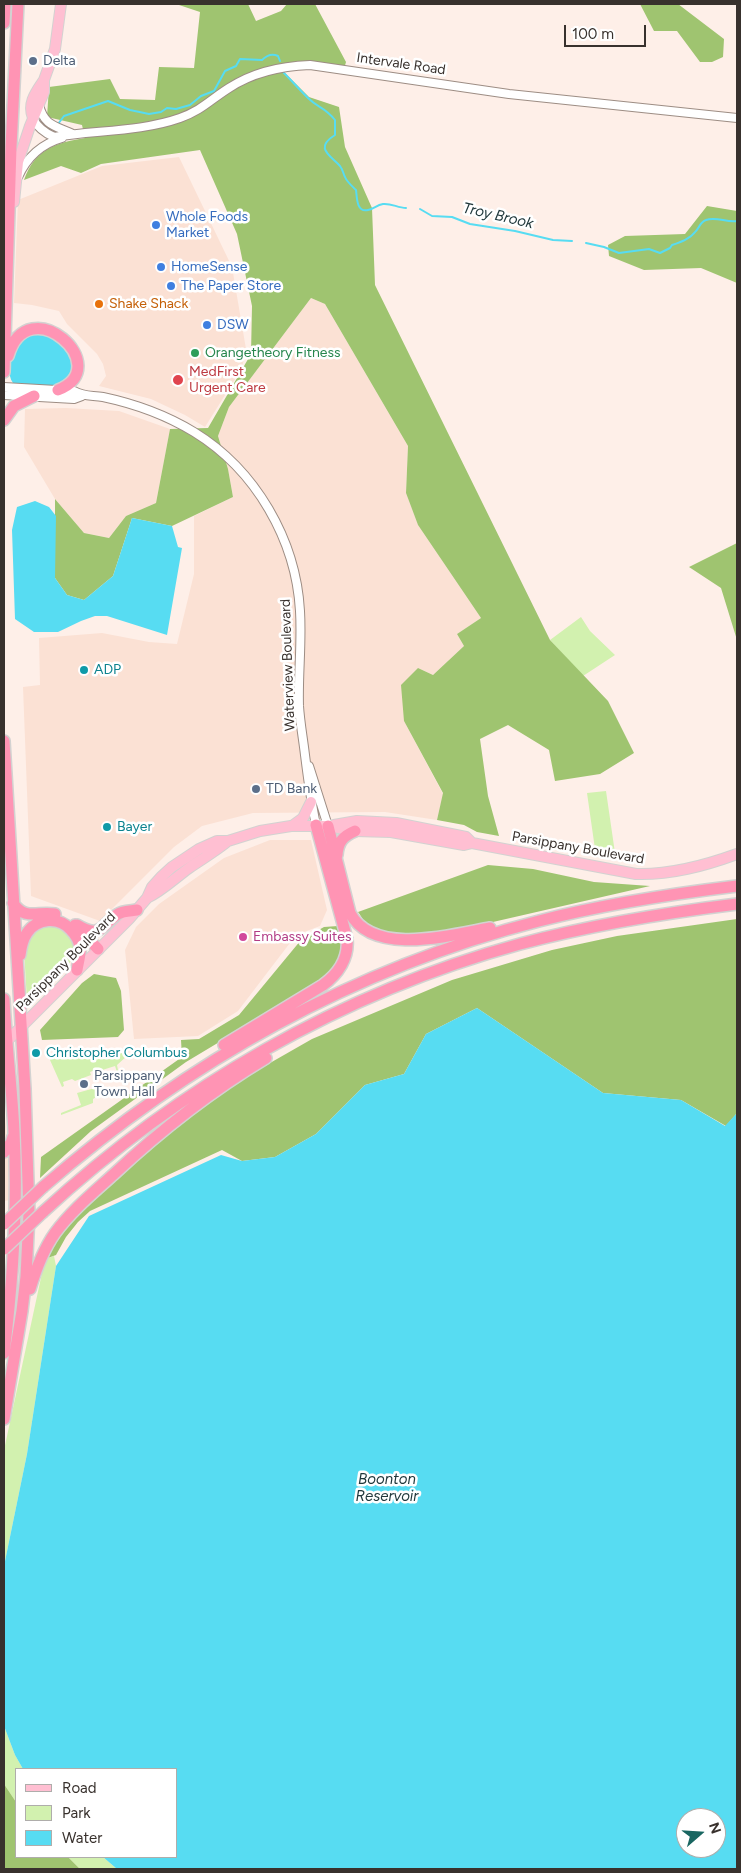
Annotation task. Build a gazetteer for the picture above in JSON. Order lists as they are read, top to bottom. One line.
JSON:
{"streets":{"main road":["Parsippany Boulevard"],"street":["Intervale Road","Waterview Boulevard"]},"crossings":[["Waterview Boulevard","Parsippany Boulevard"]],"water":["Troy Brook","Boonton Reservoir"],"places":["Delta","Whole Foods Market","HomeSense","The Paper Store","Shake Shack","DSW","Orangetheory Fitness","MedFirst Urgent Care","ADP","TD Bank","Bayer","Embassy Suites","Christopher Columbus","Parsippany Town Hall"],"legend":["Road","Park","Water"],"scale_bar":"100 m","north":"right"}
